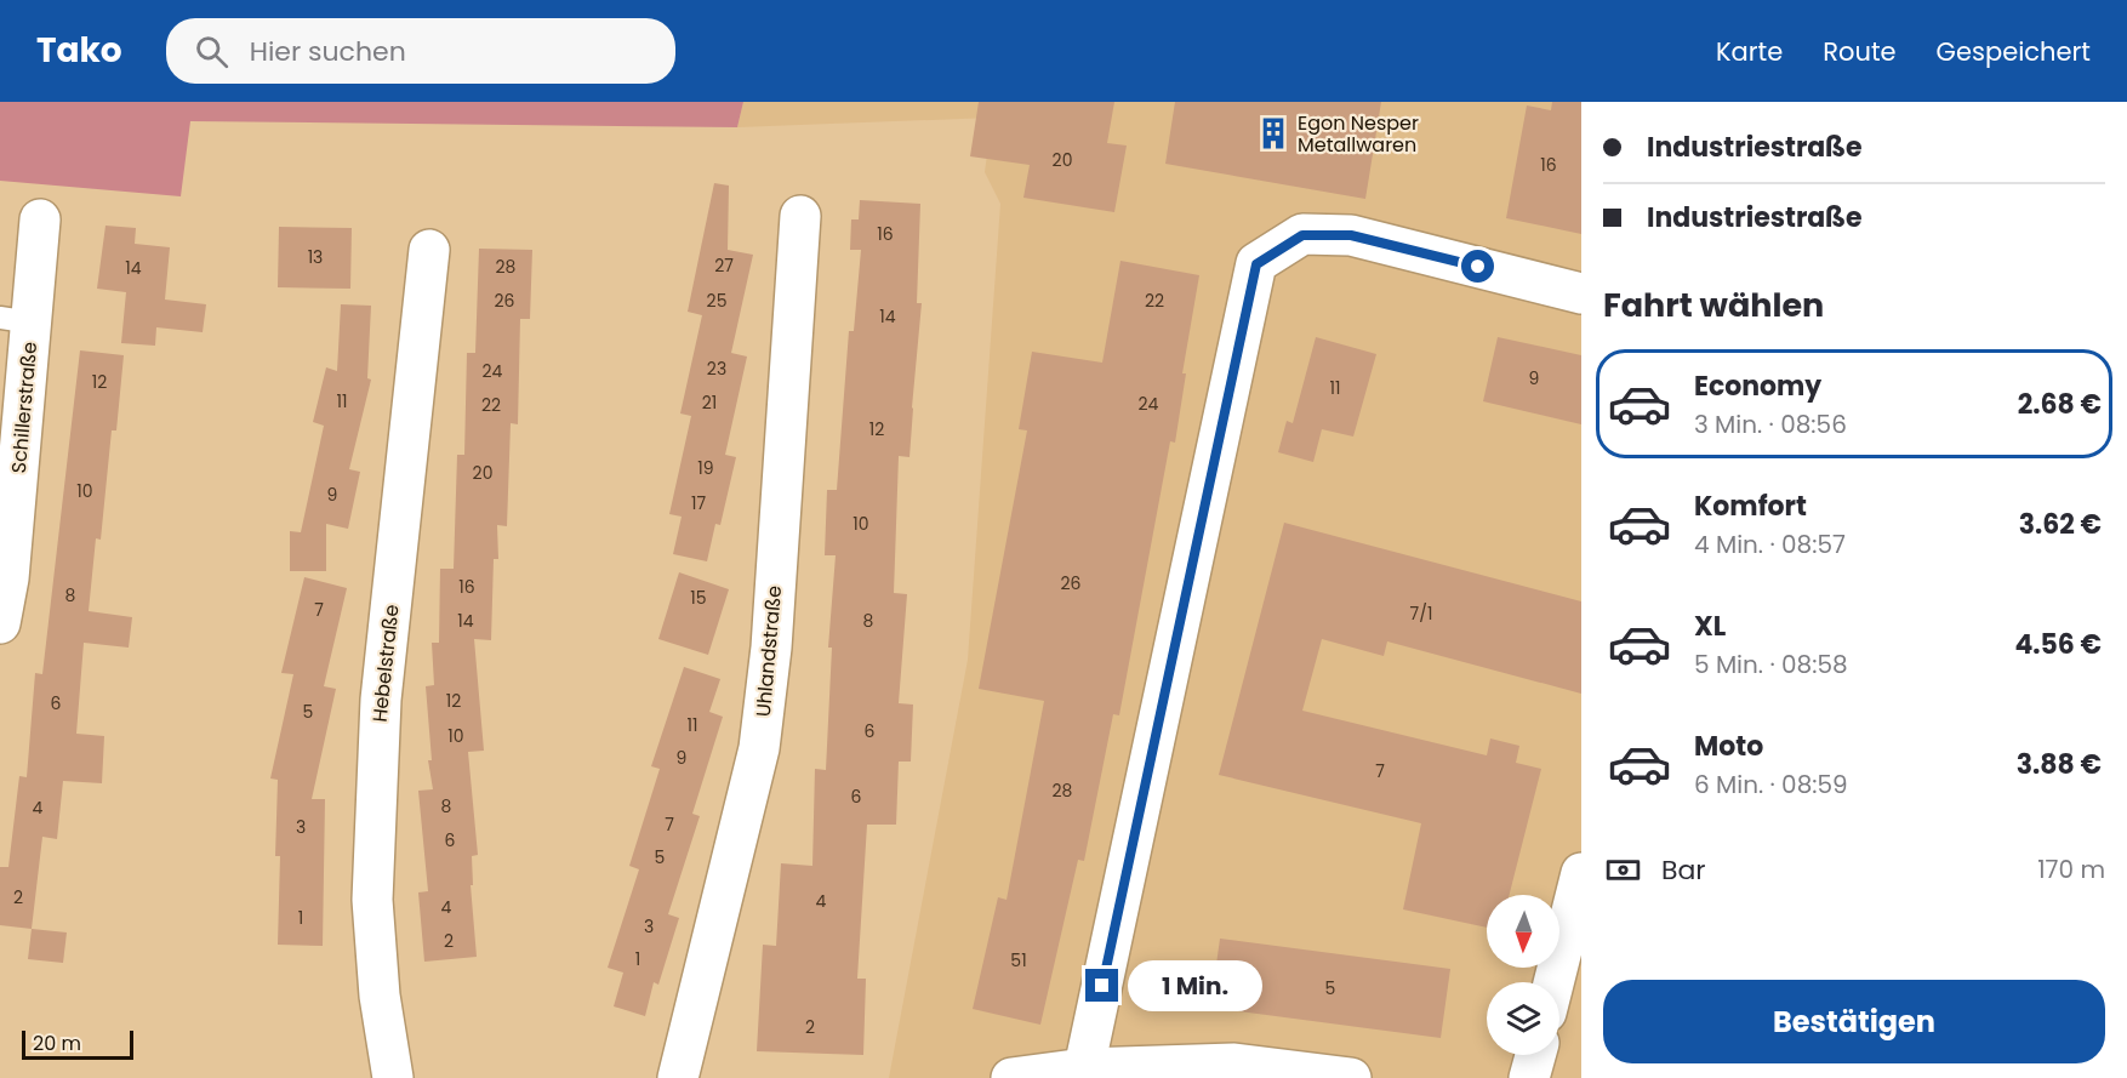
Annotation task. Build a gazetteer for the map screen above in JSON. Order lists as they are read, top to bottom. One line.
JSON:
{"streets":{"street":["Schillerstraße","Uhlandstraße","Hebelstraße"]},"places":{"building":["Egon Nesper Metallwaren"]},"house_numbers":["20","16","16","13","27","28","14","26","25","22","14","23","24","9","12","11","11","21","24","22","12","19","20","10","9","17","10","26","16","8","15","7","7/1","14","8","12","6","5","11","6","10","9","7","28","6","8","4","7","3","6","5","2","4","4","1","3","2","1","51","5","2"],"scale_bar":"20 m","north":"bottom","page":{"header":"Tako","search":"Hier suchen","nav":["Karte","Route","Gespeichert"],"banner":["Industriestraße","Industriestraße"],"heading":"Fahrt wählen","list":[{"name":"Economy","note":"3 Min. · 08:56","value":"2.68 €"},{"name":"Komfort","note":"4 Min. · 08:57","value":"3.62 €"},{"name":"XL","note":"5 Min. · 08:58","value":"4.56 €"},{"name":"Moto","note":"6 Min. · 08:59","value":"3.88 €"}],"pay":["Bar","170 m"],"bubble":"1 Min.","buttons":"Bestätigen","scale":"20 m"}}
